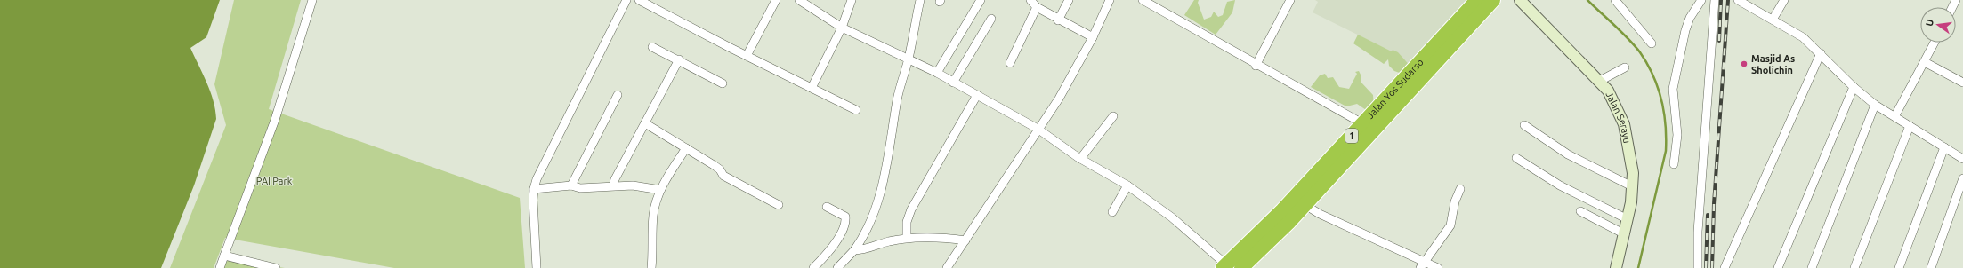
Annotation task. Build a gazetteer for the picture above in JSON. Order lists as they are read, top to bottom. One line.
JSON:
{"streets":{"highway":["Jalan Yos Sudarso","1"],"street":["Jalan Serayu"]},"parks":["PAI Park"],"places":["Masjid As Sholichin"],"north":"left"}
